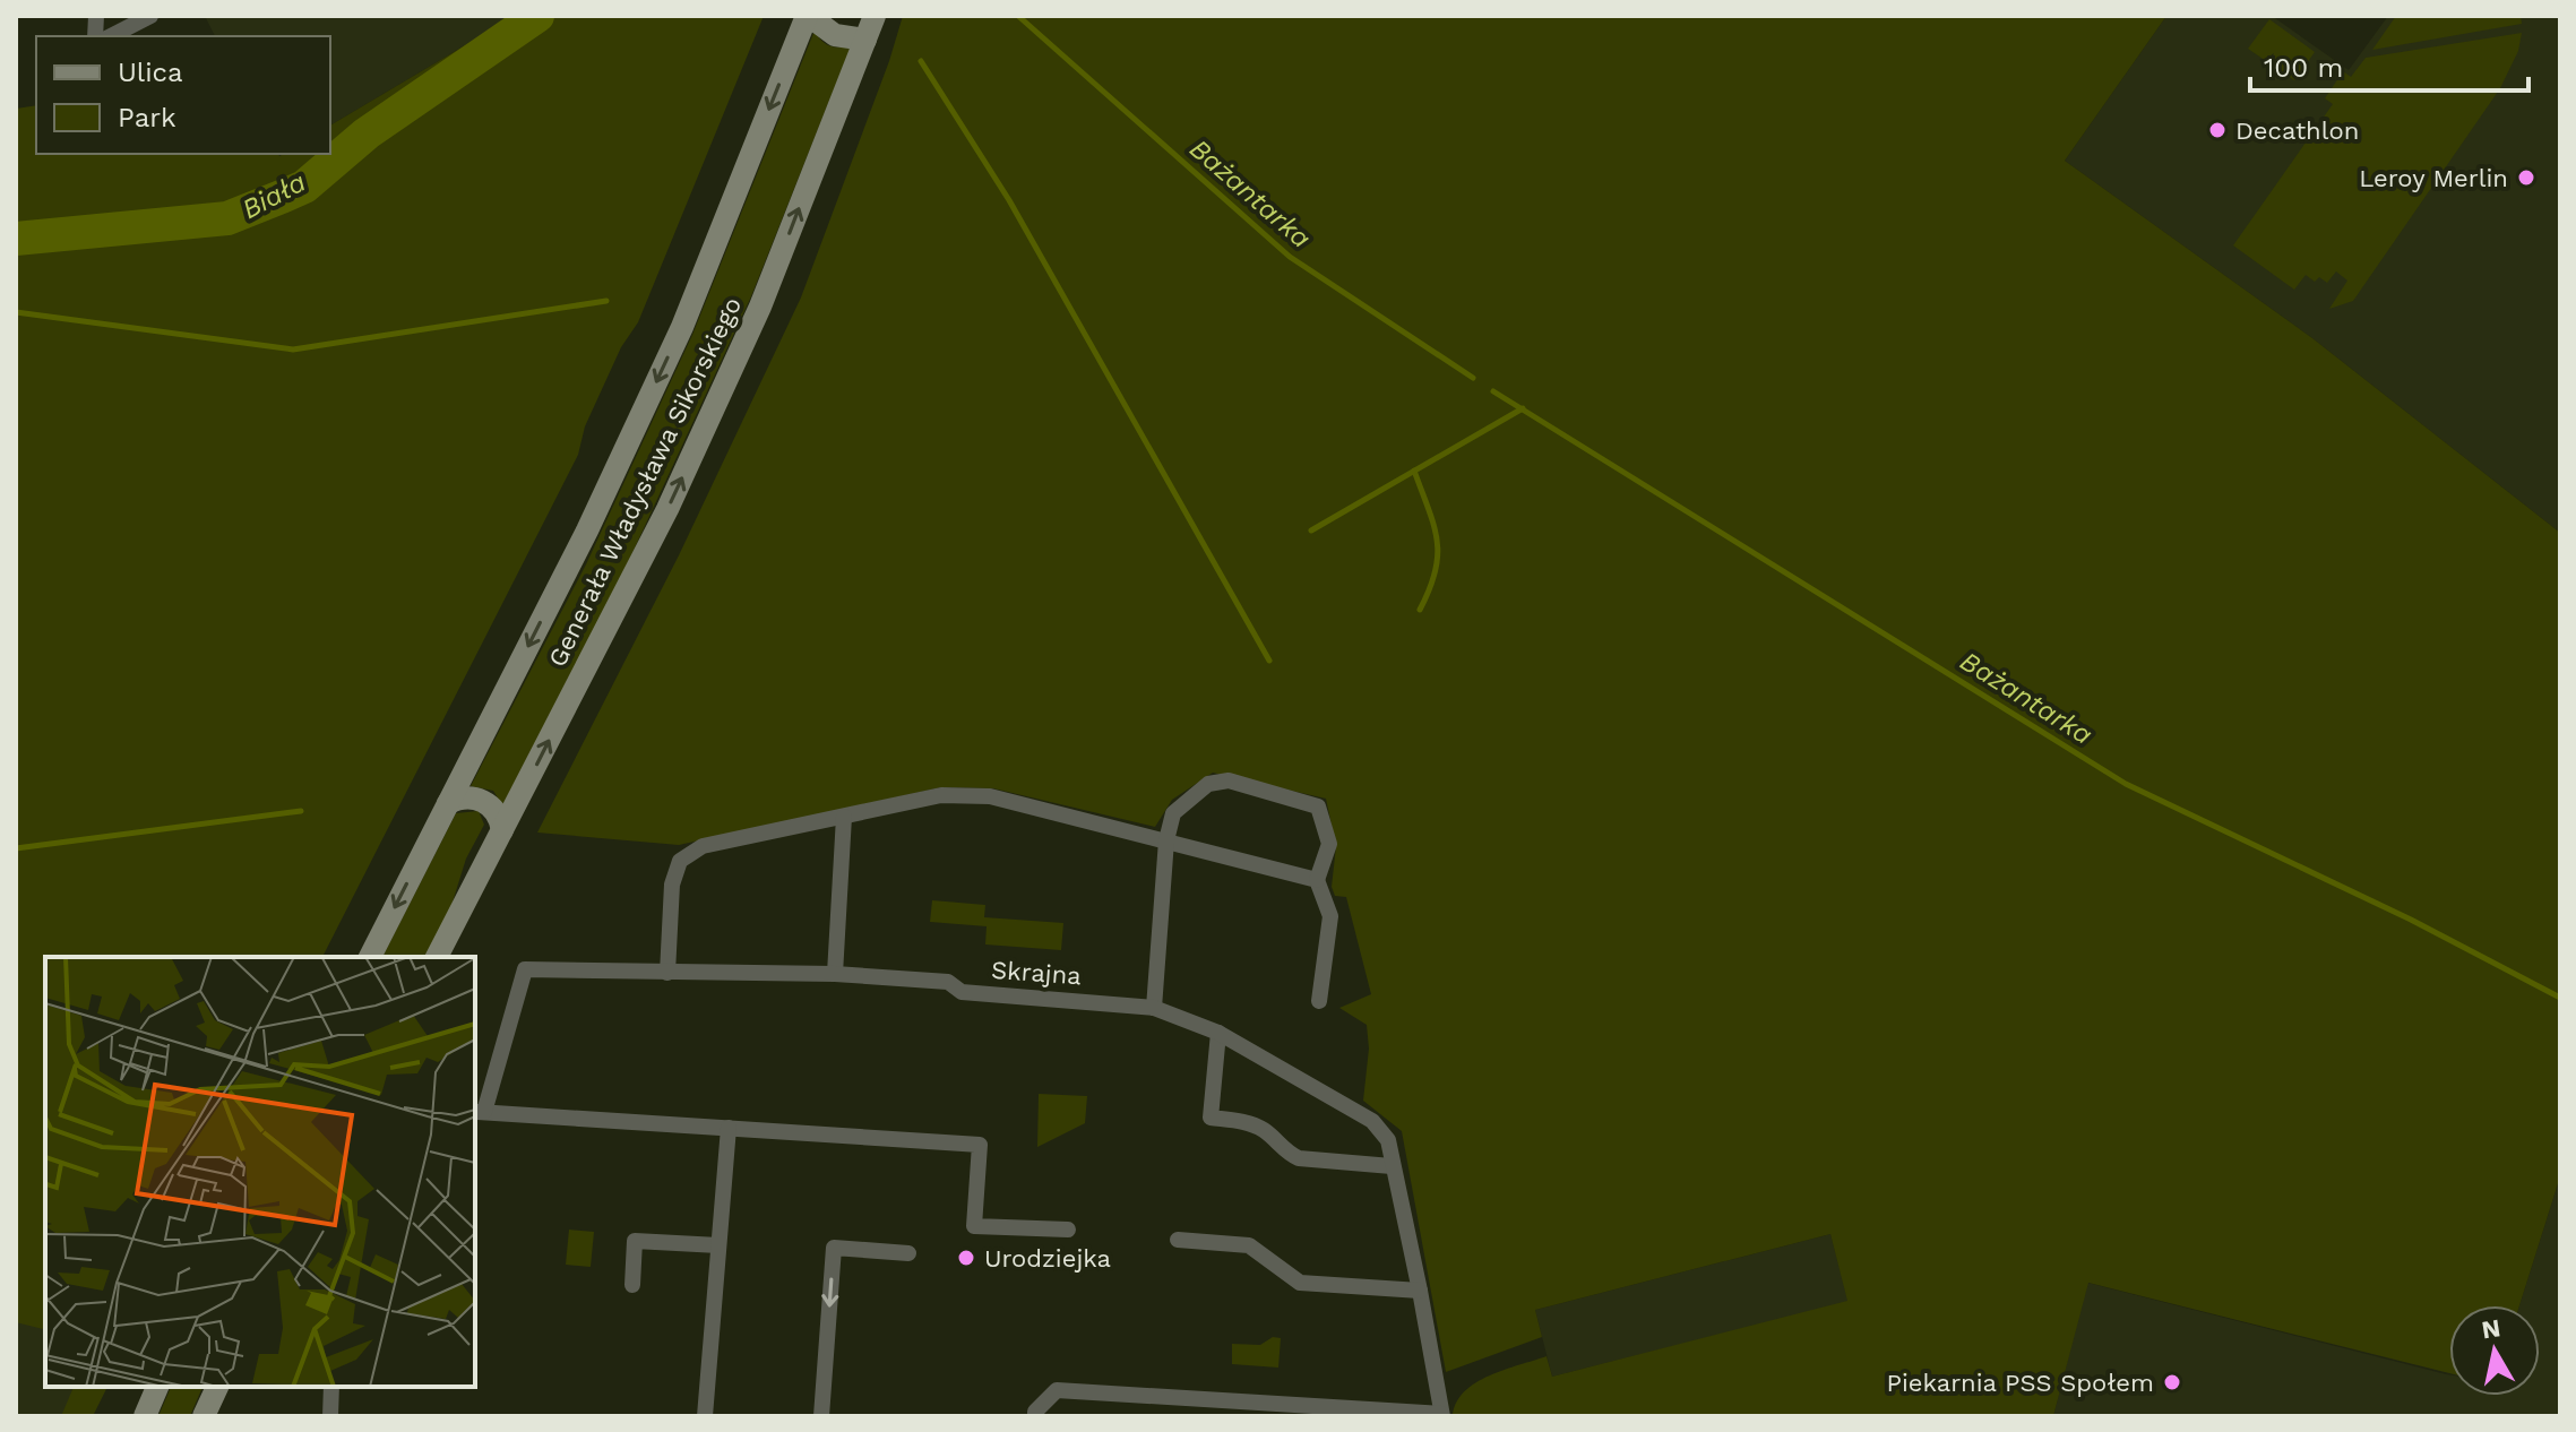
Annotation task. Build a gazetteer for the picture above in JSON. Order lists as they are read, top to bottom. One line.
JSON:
{"streets":{"main road":["Generała Władysława Sikorskiego"],"street":["Skrajna"]},"water":["Bażantarka","Biała"],"places":["Decathlon","Leroy Merlin","Urodziejka","Piekarnia PSS Społem"],"legend":["Ulica","Park"],"scale_bar":"100 m","north":"top"}
